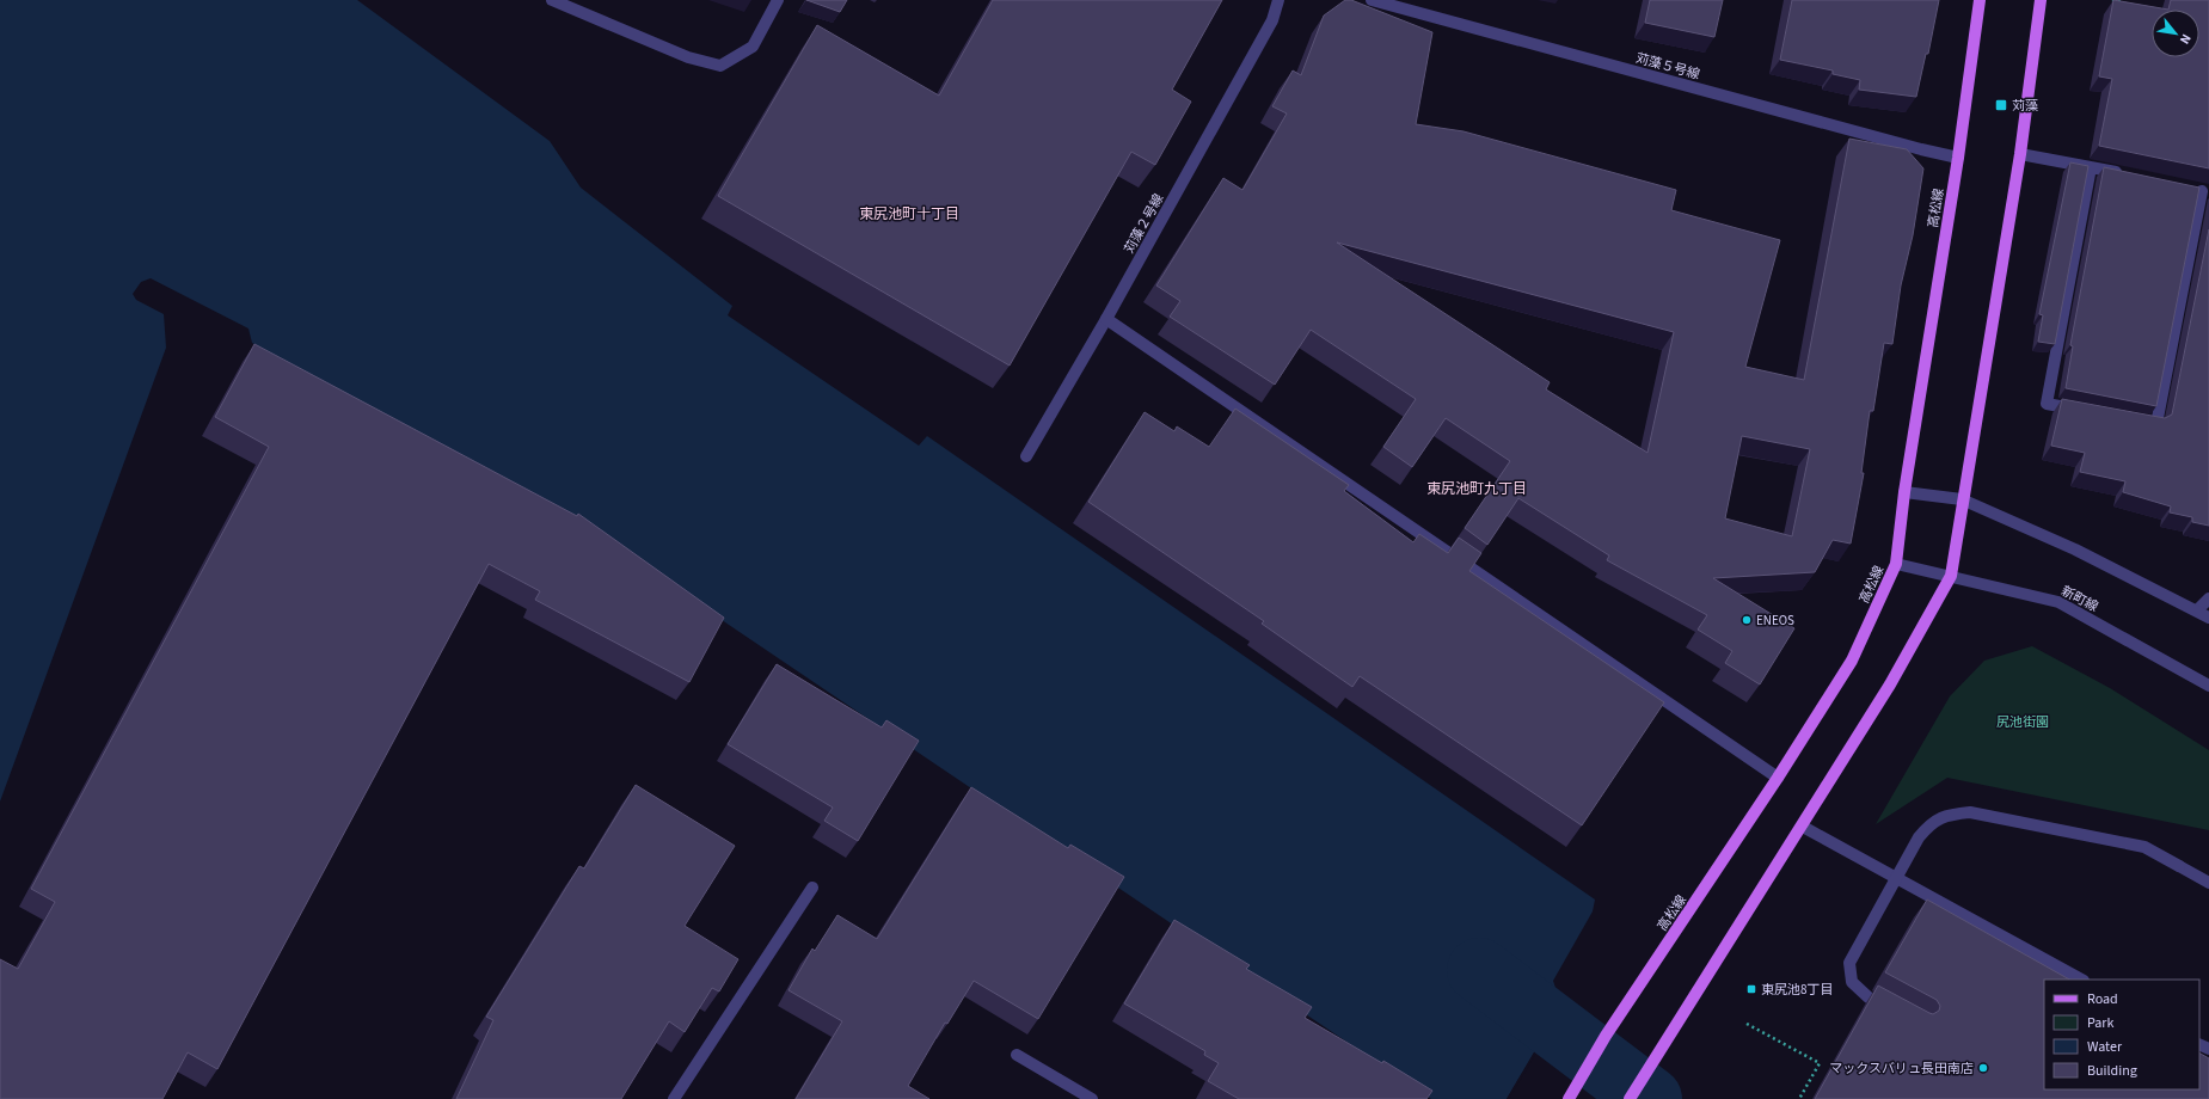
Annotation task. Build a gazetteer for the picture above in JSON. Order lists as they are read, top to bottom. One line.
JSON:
{"streets":{"main road":["高松線"],"street":["苅藻５号線","苅藻２号線","新町線"]},"crossings":[["苅藻５号線","高松線"],["高松線","新町線"]],"districts":["東尻池町十丁目","東尻池町九丁目"],"parks":["尻池街園"],"places":{"transit":["苅藻","東尻池8丁目"],"other":["ENEOS","マックスバリュ長田南店"]},"legend":["Road","Park","Water","Building"],"north":"bottom right"}
